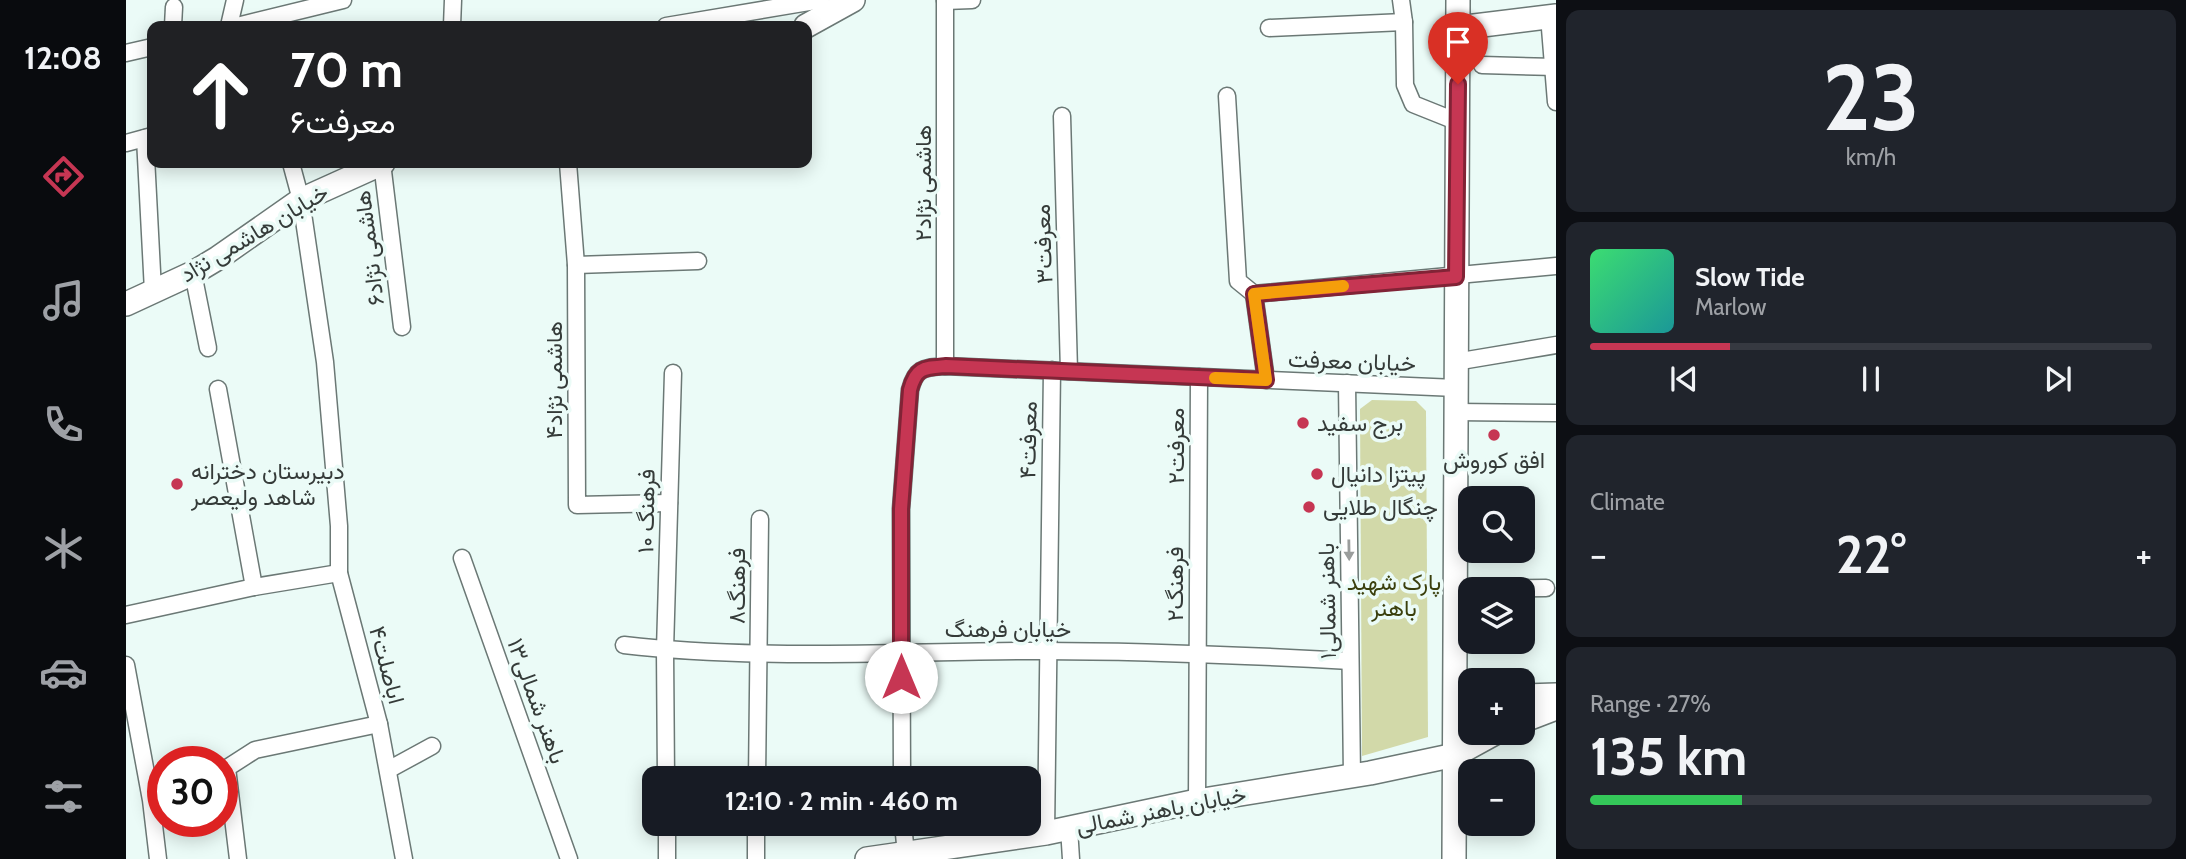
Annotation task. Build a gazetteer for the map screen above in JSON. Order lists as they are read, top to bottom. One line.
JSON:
{"streets":{"street":["هاشمی نژاد۲","خیابان هاشمی نژاد","معرفت۳","هاشمی نژاد۶","خیابان معرفت","هاشمی نژاد۴","معرفت۴","معرفت۲","فرهنگ ۱۰","فرهنگ۲","فرهنگ۸","باهنر شمالی۱","خیابان فرهنگ","اباصلت۴","باهنر شمالی۱۳","خیابان باهنر شمالی"]},"crossings":[["هاشمی نژاد۲","خیابان معرفت"],["خیابان هاشمی نژاد","اباصلت۴"],["معرفت۳","خیابان معرفت"],["خیابان معرفت","معرفت۴"],["خیابان معرفت","معرفت۲"],["خیابان معرفت","باهنر شمالی۱"],["خیابان معرفت","خیابان فرهنگ"],["هاشمی نژاد۴","فرهنگ ۱۰"],["معرفت۴","خیابان فرهنگ"],["معرفت۴","خیابان باهنر شمالی"],["معرفت۲","فرهنگ۲"],["فرهنگ ۱۰","خیابان فرهنگ"],["فرهنگ۲","خیابان فرهنگ"],["فرهنگ۲","خیابان باهنر شمالی"],["فرهنگ۸","خیابان فرهنگ"],["باهنر شمالی۱","خیابان فرهنگ"],["باهنر شمالی۱","خیابان باهنر شمالی"]],"parks":["پارک شهید باهنر"],"places":["برج سفید","افق کوروش","پیتزا دانیال","دبیرستان دخترانه شاهد ولیعصر","چنگال طلایی"],"page":{"tabs":"12:08","tile":[["23","km/h"],"Climate",["Range · 27%","135 km"]],"turn":["70 m","معرفت۶"],"song":["Slow Tide","Marlow"],"map_buttons":["+","−"],"heat":["−","22°","+"],"limit":"30","trip":"12:10 · 2 min · 460 m"}}
